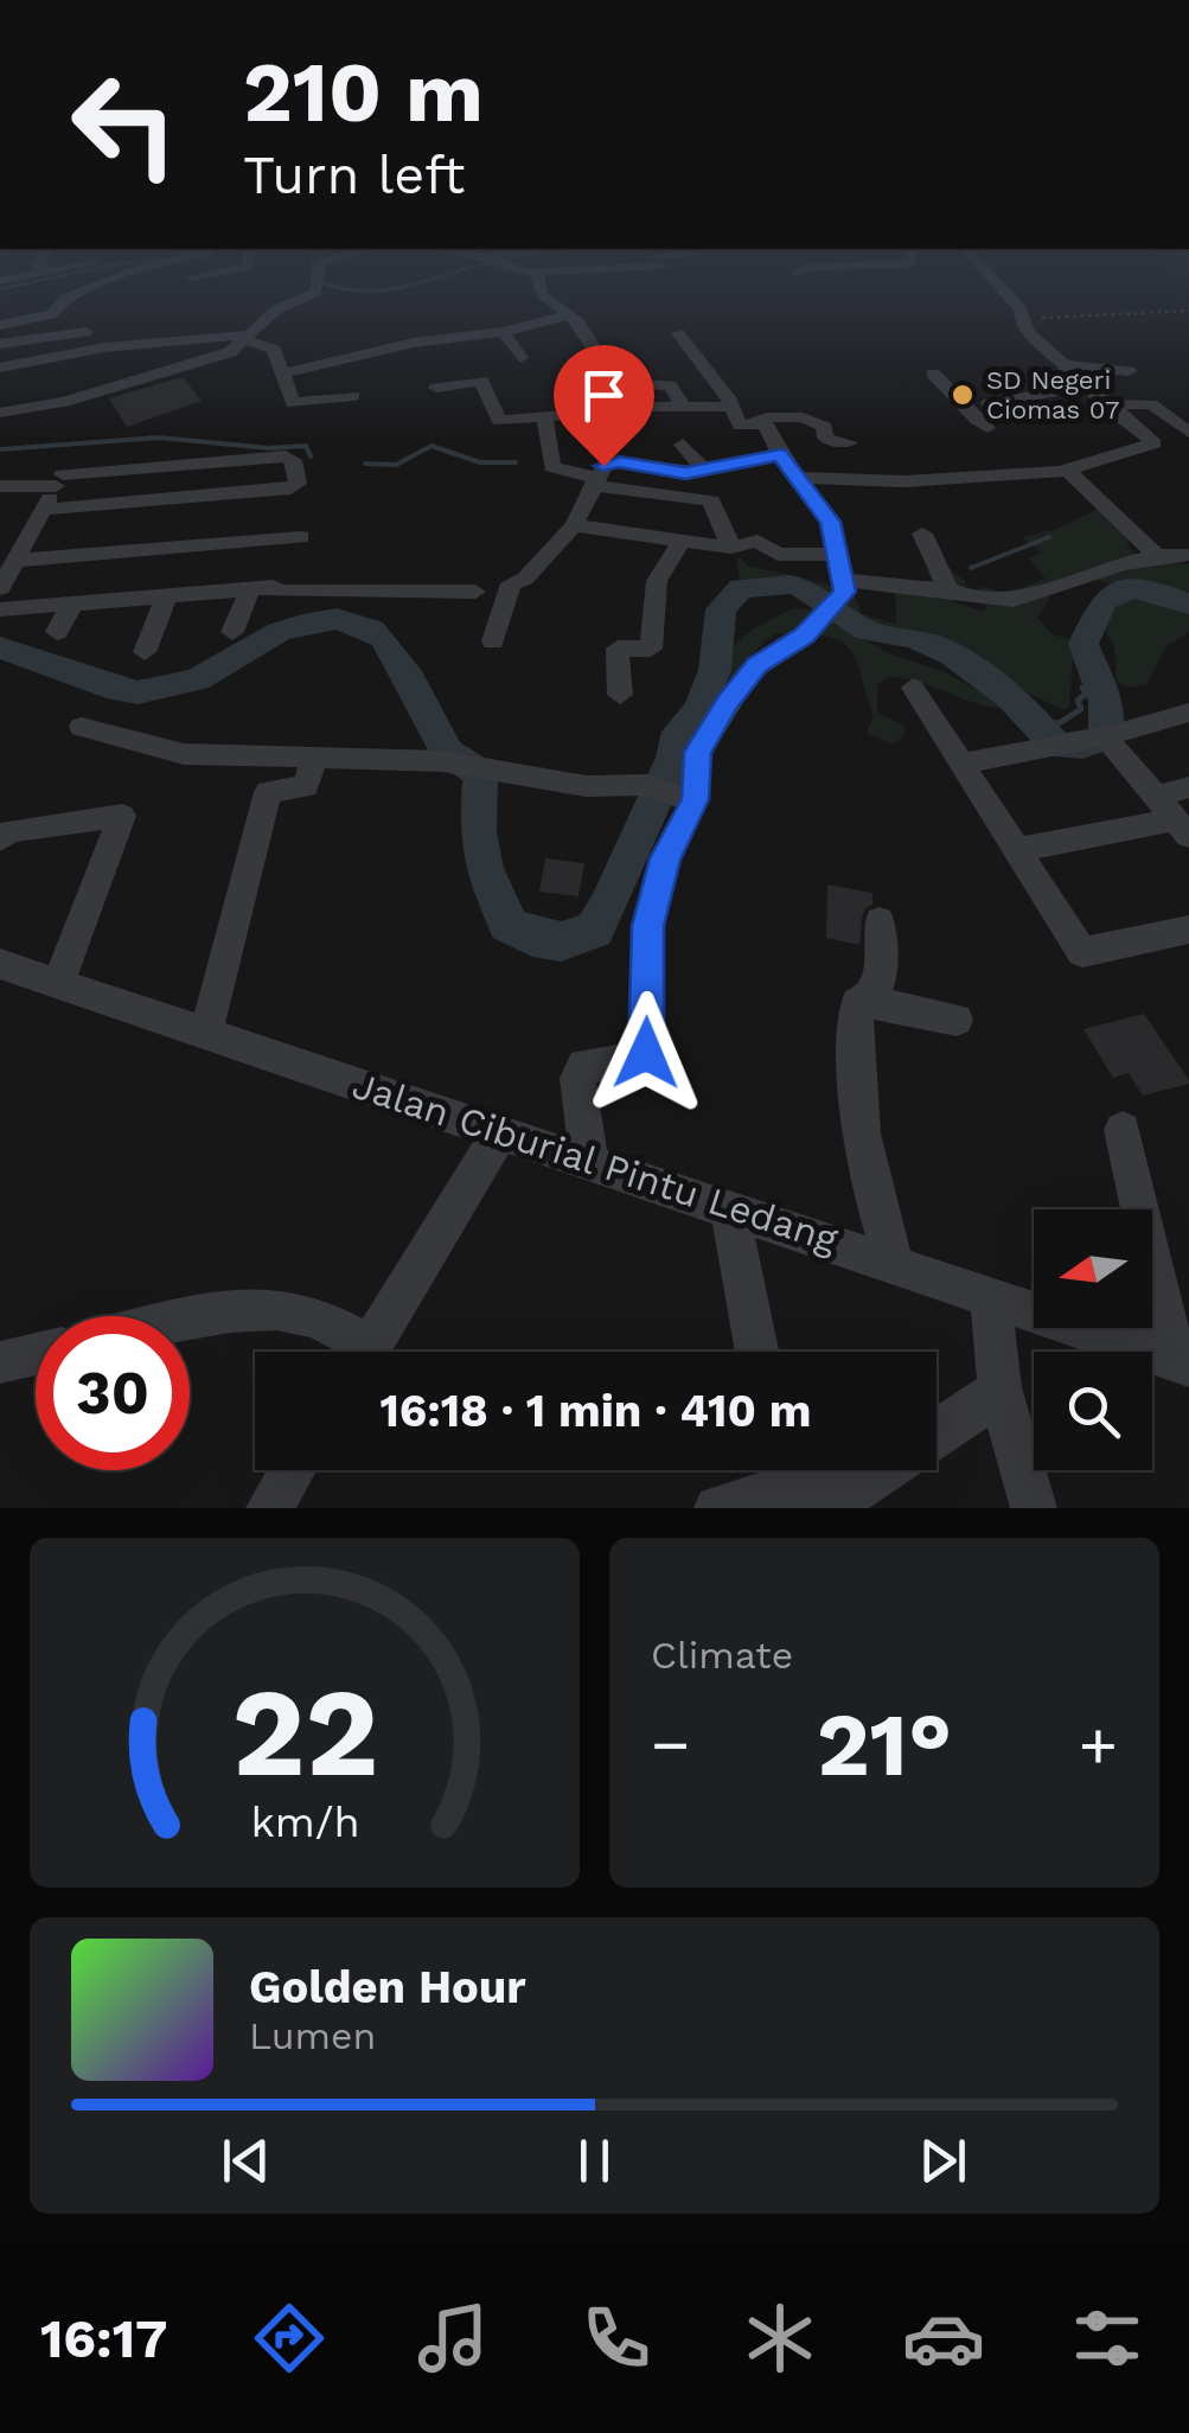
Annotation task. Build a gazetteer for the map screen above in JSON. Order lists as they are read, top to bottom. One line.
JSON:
{"streets":{"street":["Jalan Ciburial Pintu Ledang"]},"places":["SD Negeri Ciomas 07"],"north":"left","page":{"turn":["210 m","Turn left"],"limit":"30","trip":"16:18 · 1 min · 410 m","tile":"Climate","heat":["−","21°","+"],"song":["Golden Hour","Lumen"],"tabs":"16:17","gauge":["22","km/h"]}}
